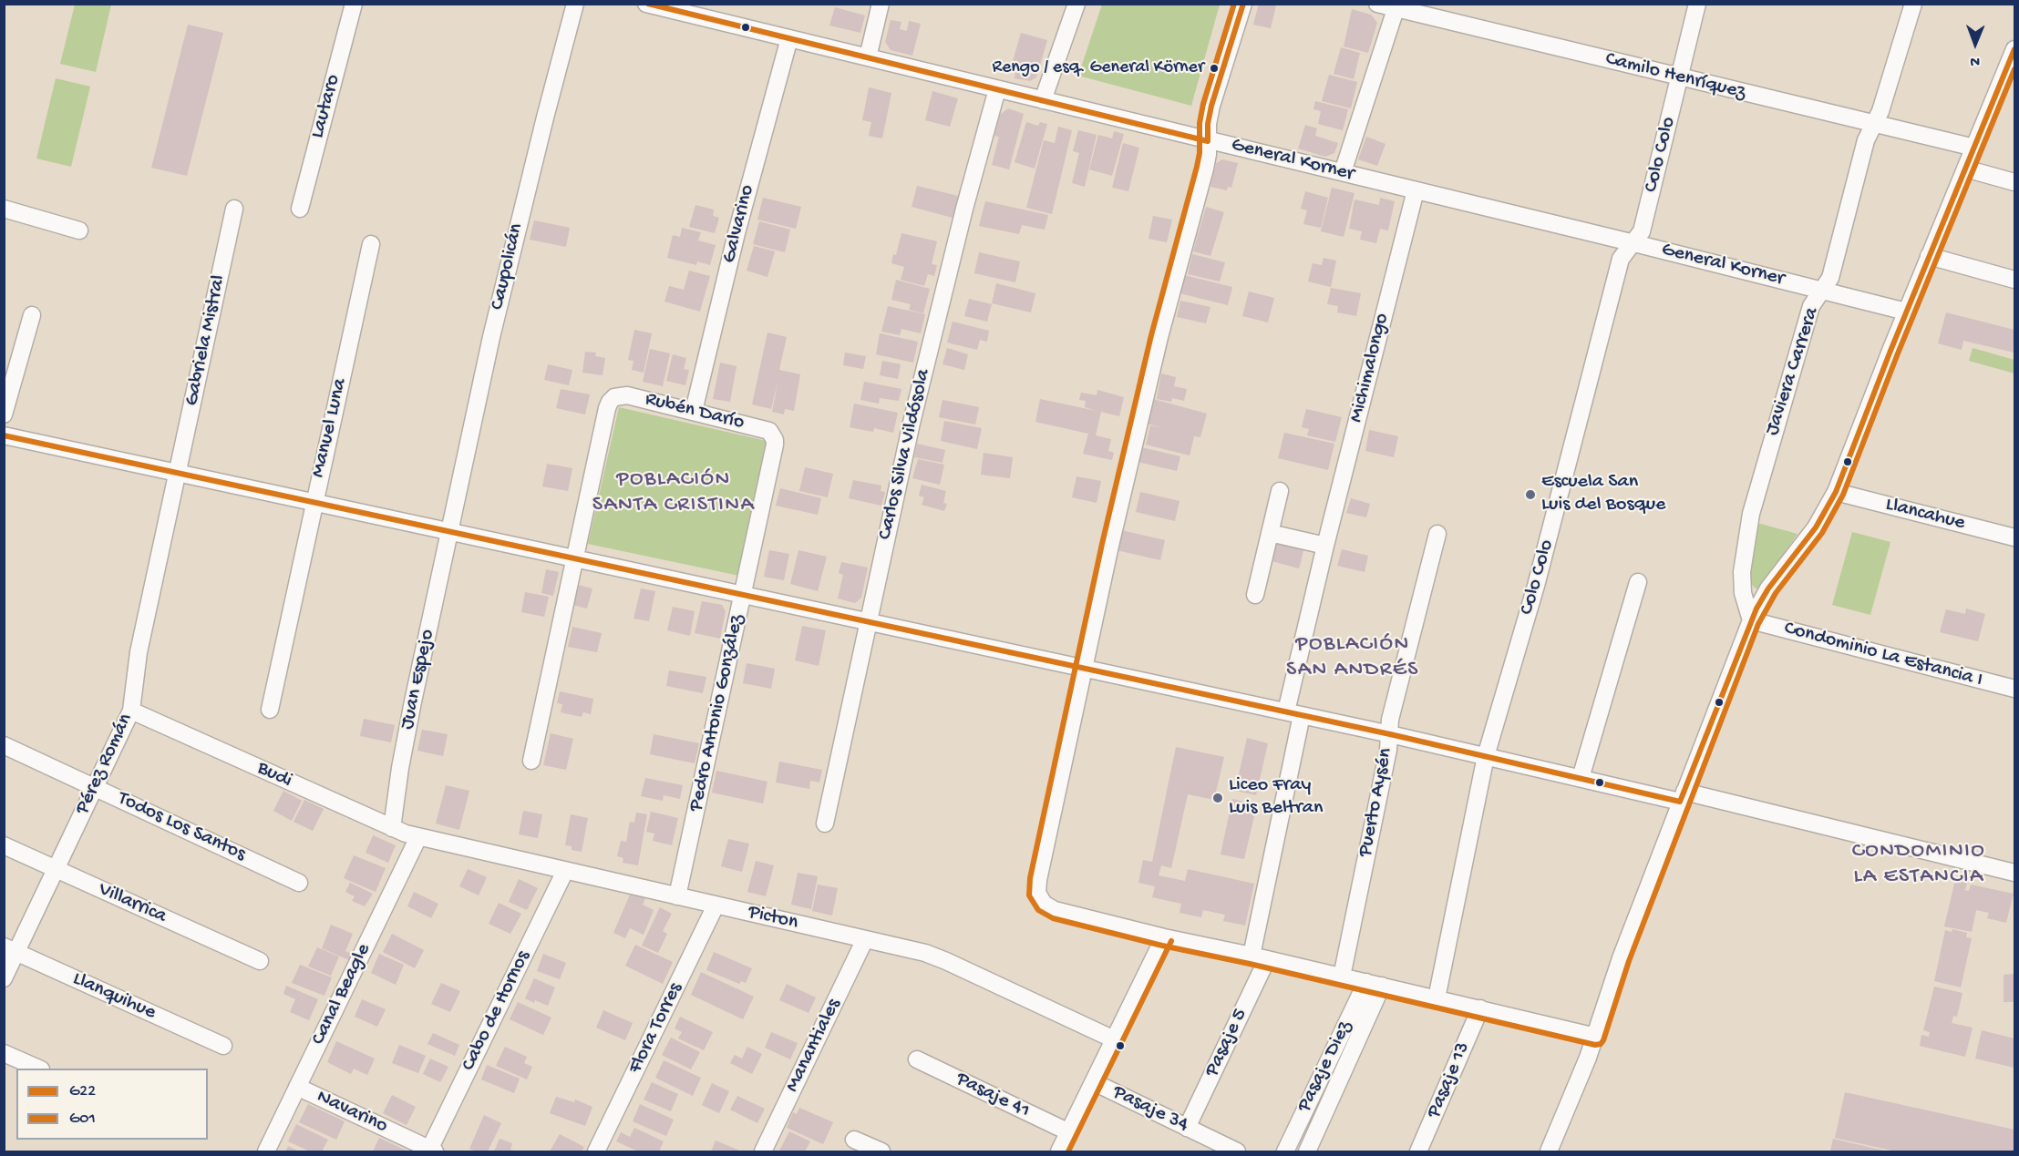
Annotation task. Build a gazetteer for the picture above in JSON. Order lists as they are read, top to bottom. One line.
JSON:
{"streets":{"street":["Camilo Henríquez","Lautaro","Colo Colo","General Korner","Galvarino","Caupolicán","Gabriela Mistral","Michimalongo","Javiera Carrera","Rubén Darío","Manuel Luna","Carlos Silva Vildósola","Llancahue","Condominio La Estancia I","Juan Espejo","Pedro Antonio González","Pérez Román","Budi","Puerto Aysén","Todos Los Santos","Villarrica","Picton","Canal Beagle","Llanquihue","Cabo de Hornos","Flora Torres","Pasaje 5","Manantiales","Pasaje Diez","Pasaje 13","Pasaje 41","Pasaje 34","Navarino"]},"crossings":[["Camilo Henríquez","Colo Colo"],["Camilo Henríquez","Javiera Carrera"],["Colo Colo","General Korner"],["General Korner","Galvarino"],["General Korner","Michimalongo"],["General Korner","Javiera Carrera"],["General Korner","Carlos Silva Vildósola"],["Galvarino","Rubén Darío"],["Caupolicán","Juan Espejo"],["Gabriela Mistral","Pérez Román"],["Michimalongo","Pasaje 5"],["Javiera Carrera","Condominio La Estancia I"],["Rubén Darío","Pedro Antonio González"],["Juan Espejo","Budi"],["Pedro Antonio González","Picton"],["Pérez Román","Budi"],["Pérez Román","Todos Los Santos"],["Pérez Román","Villarrica"],["Pérez Román","Llanquihue"],["Budi","Picton"],["Budi","Canal Beagle"],["Picton","Canal Beagle"],["Picton","Cabo de Hornos"],["Picton","Flora Torres"],["Picton","Manantiales"],["Canal Beagle","Navarino"],["Cabo de Hornos","Navarino"],["Pasaje 5","Pasaje 34"]],"districts":["POBLACIÓN SANTA CRISTINA","POBLACIÓN SAN ANDRÉS","CONDOMINIO LA ESTANCIA"],"places":["Rengo / esq. General Körner","Escuela San Luis del Bosque","Liceo Fray Luis Beltran"],"lines":["transit line G22","transit line G01"],"legend":["G22","G01"],"north":"bottom"}
